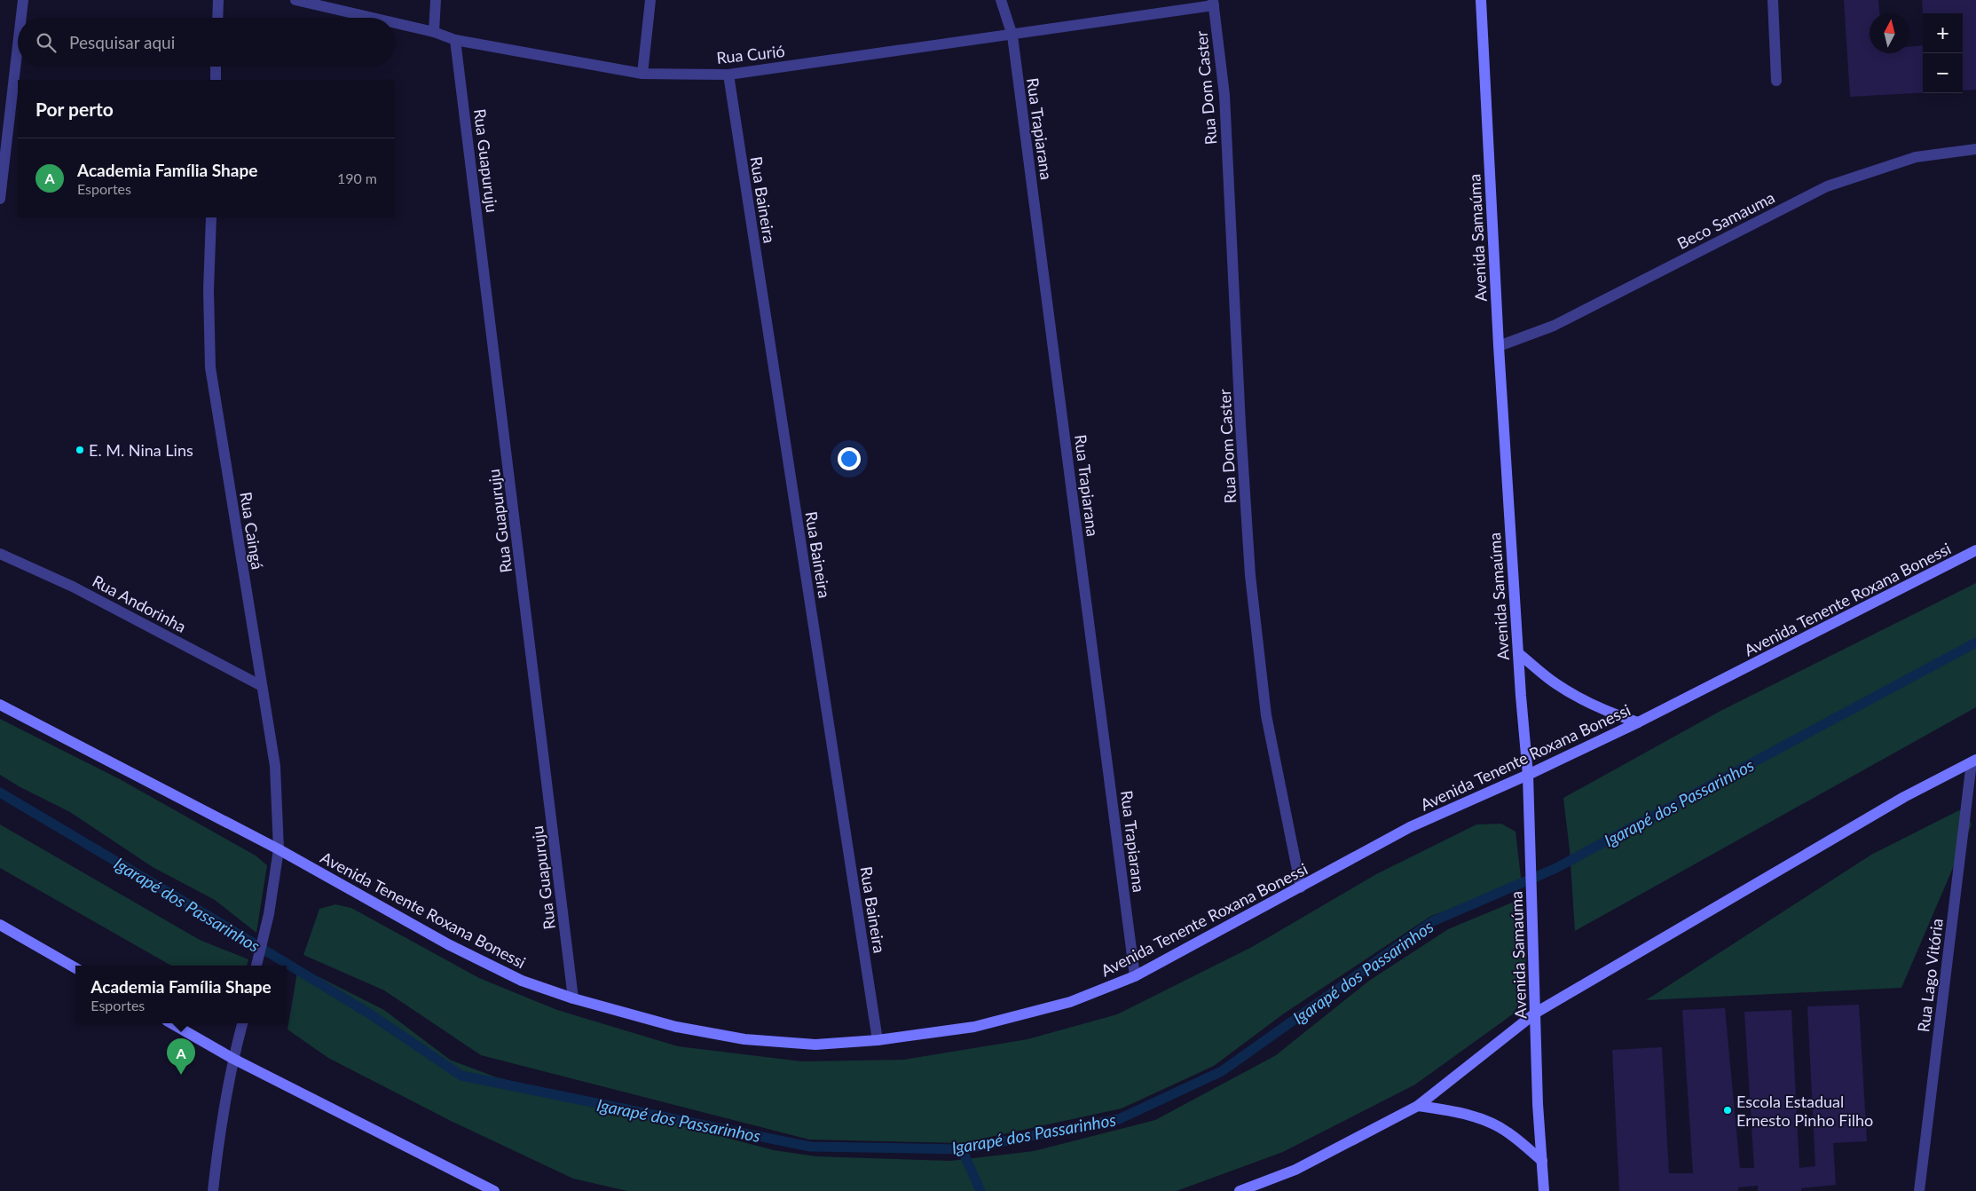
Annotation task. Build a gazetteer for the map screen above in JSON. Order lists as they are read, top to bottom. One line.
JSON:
{"streets":{"street":["Rua Curió","Rua Dom Caster","Rua Trapiarana","Rua Guapuruju","Rua Baineira","Beco Samauma","Avenida Samaúma","Rua Caingá","Avenida Tenente Roxana Bonessi","Rua Andorinha","Rua Lago Vitória"]},"crossings":[["Rua Curió","Rua Dom Caster"],["Rua Curió","Rua Trapiarana"],["Rua Curió","Rua Guapuruju"],["Rua Curió","Rua Baineira"],["Rua Dom Caster","Avenida Tenente Roxana Bonessi"],["Rua Trapiarana","Avenida Tenente Roxana Bonessi"],["Rua Guapuruju","Avenida Tenente Roxana Bonessi"],["Rua Baineira","Avenida Tenente Roxana Bonessi"],["Beco Samauma","Avenida Samaúma"],["Avenida Samaúma","Avenida Tenente Roxana Bonessi"],["Rua Caingá","Avenida Tenente Roxana Bonessi"],["Rua Caingá","Rua Andorinha"]],"water":["Igarapé dos Passarinhos"],"places":["E. M. Nina Lins","Escola Estadual Ernesto Pinho Filho"],"north":"top","page":{"map_buttons":["+","−"],"search":"Pesquisar aqui","heading":"Por perto","list":[{"mark":"A","name":"Academia Família Shape","note":"Esportes","value":"190 m"}],"popup":["Academia Família Shape","Esportes"],"pins":"A"}}
